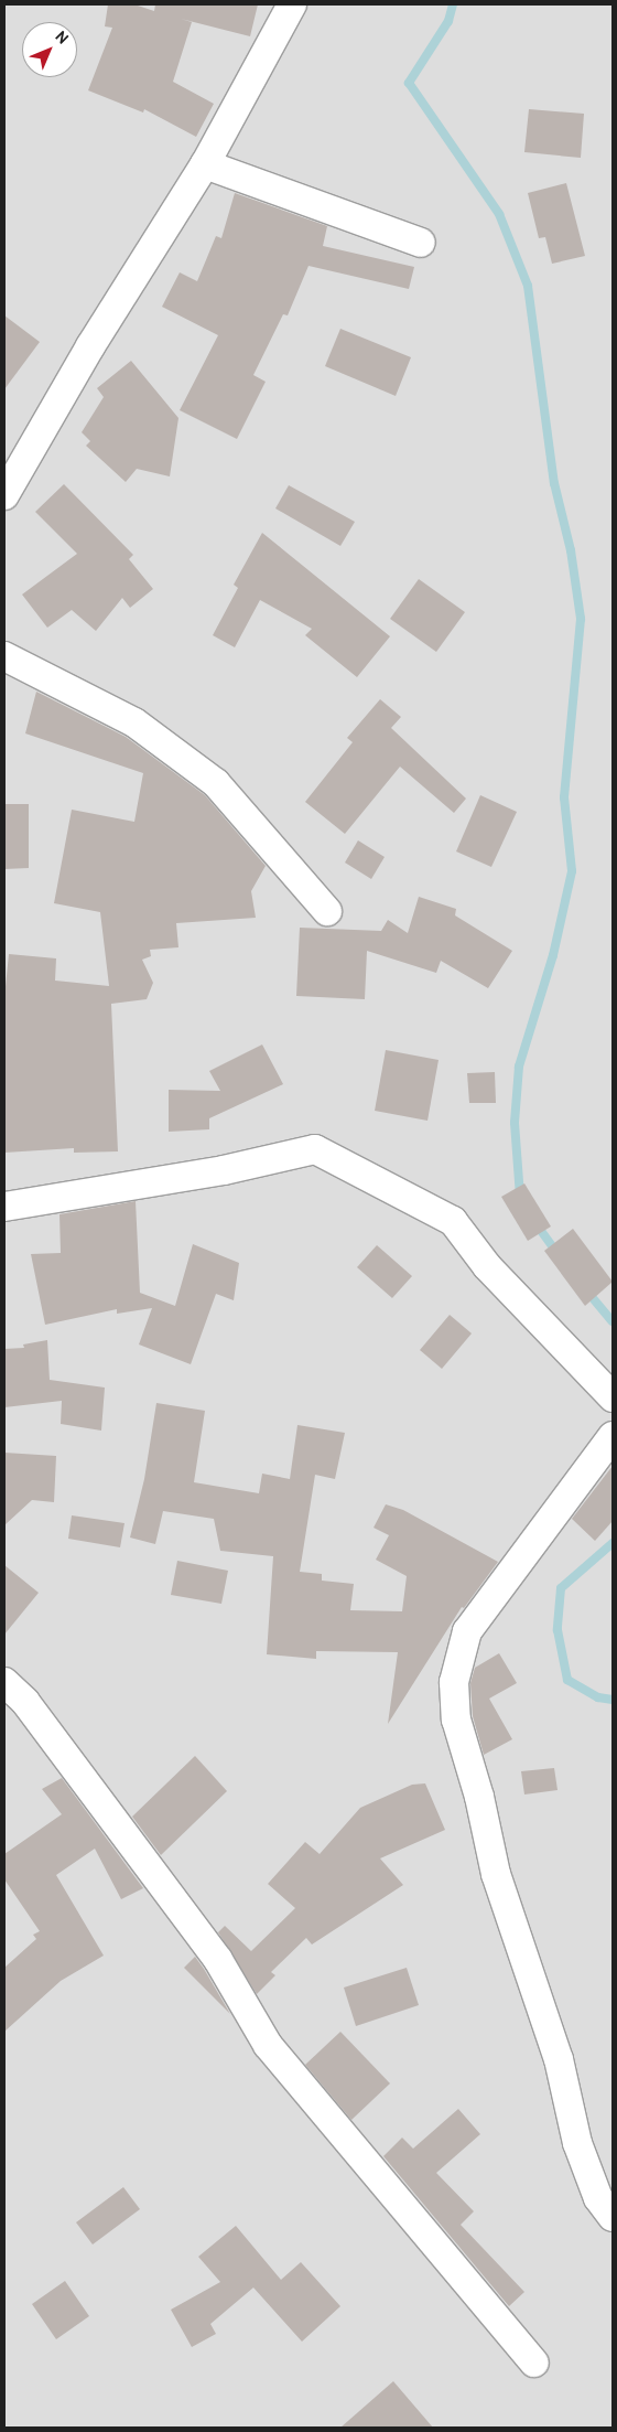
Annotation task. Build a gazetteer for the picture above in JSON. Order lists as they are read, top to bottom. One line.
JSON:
{"north":"top right"}
